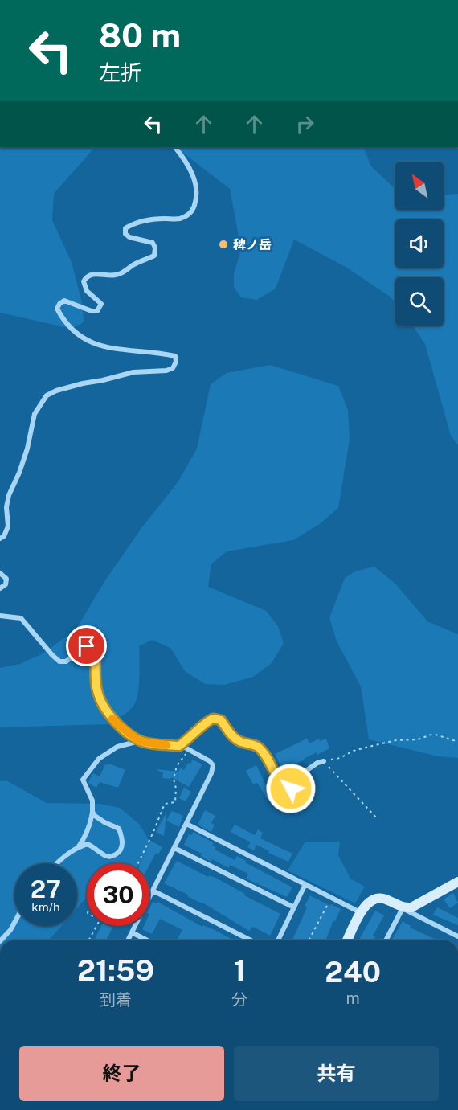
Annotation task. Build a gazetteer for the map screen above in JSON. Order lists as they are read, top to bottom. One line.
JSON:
{"places":["稗ノ岳"],"north":"top left","page":{"turn":["80 m","左折"],"speed":"27 km/h","limit":"30","eta":["21:59","到着","1","分","240","m"],"buttons":["終了","共有"]}}
